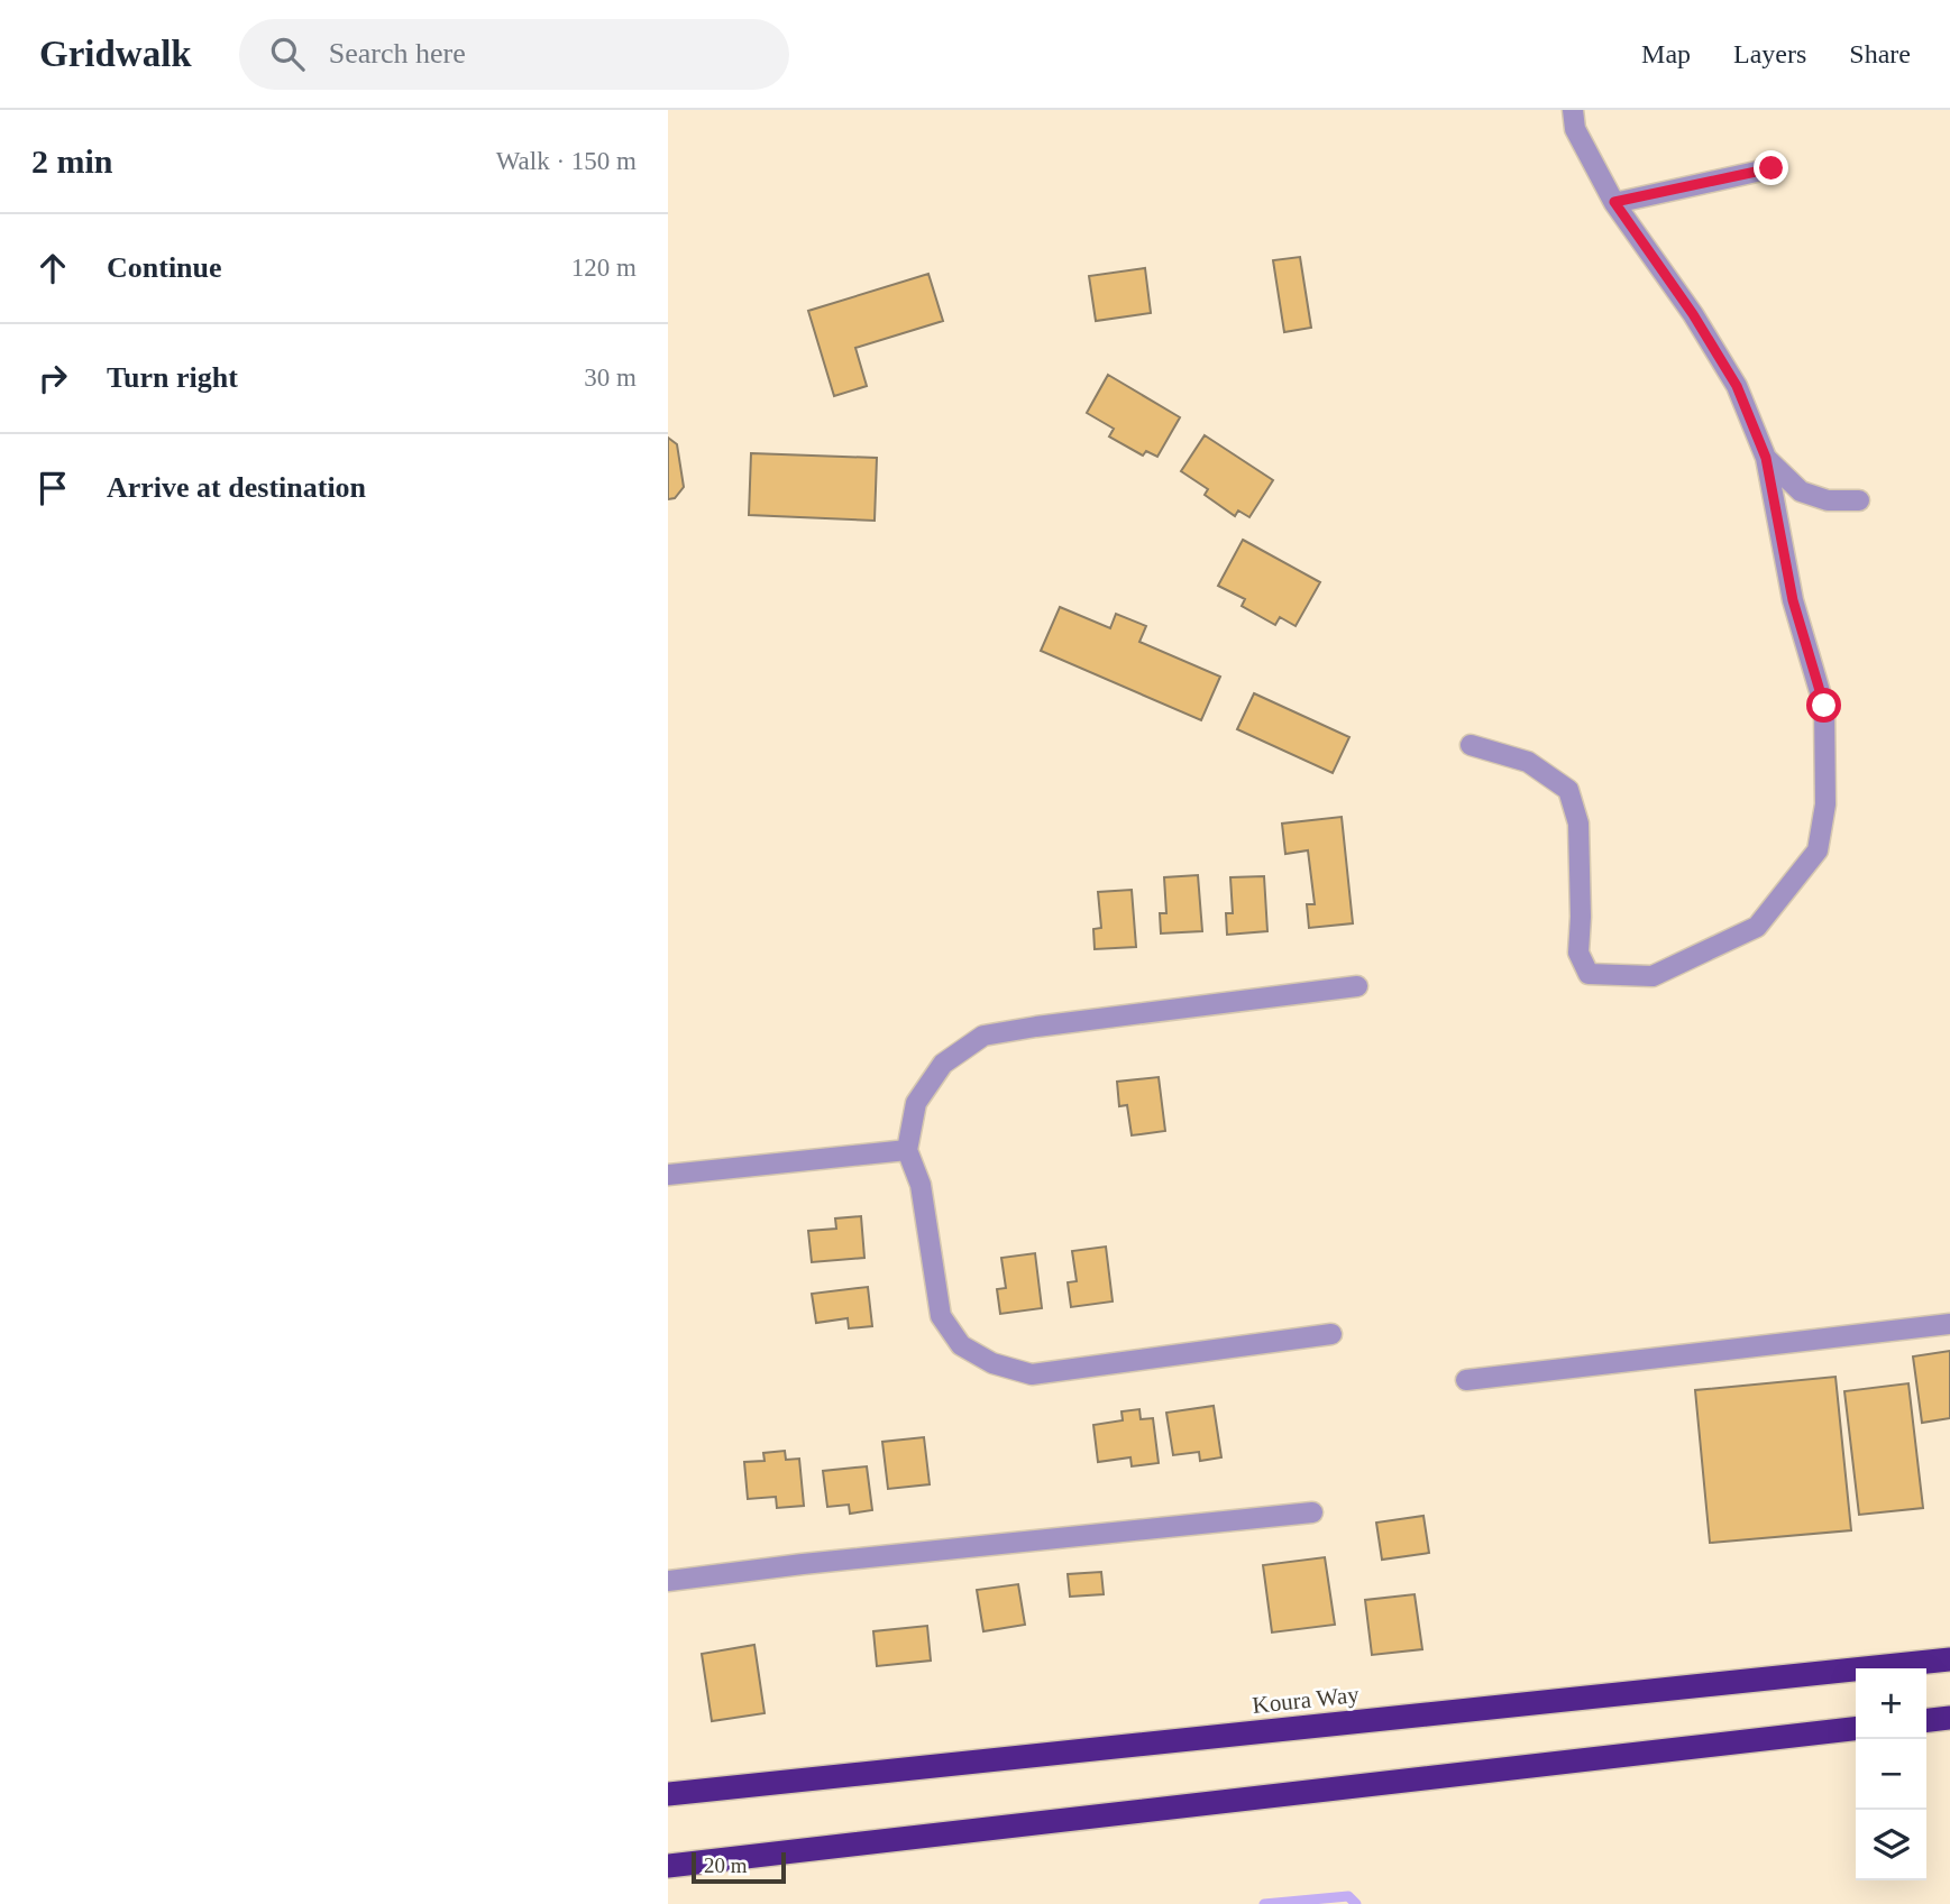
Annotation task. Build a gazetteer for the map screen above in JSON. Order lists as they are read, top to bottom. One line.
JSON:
{"streets":{"highway":["Koura Way"]},"scale_bar":"20 m","page":{"header":"Gridwalk","search":"Search here","nav":["Map","Layers","Share"],"heading":["2 min","Walk · 150 m"],"list":[["Continue","120 m"],["Turn right","30 m"],"Arrive at destination"],"map_buttons":["+","−"],"scale":"20 m"}}
